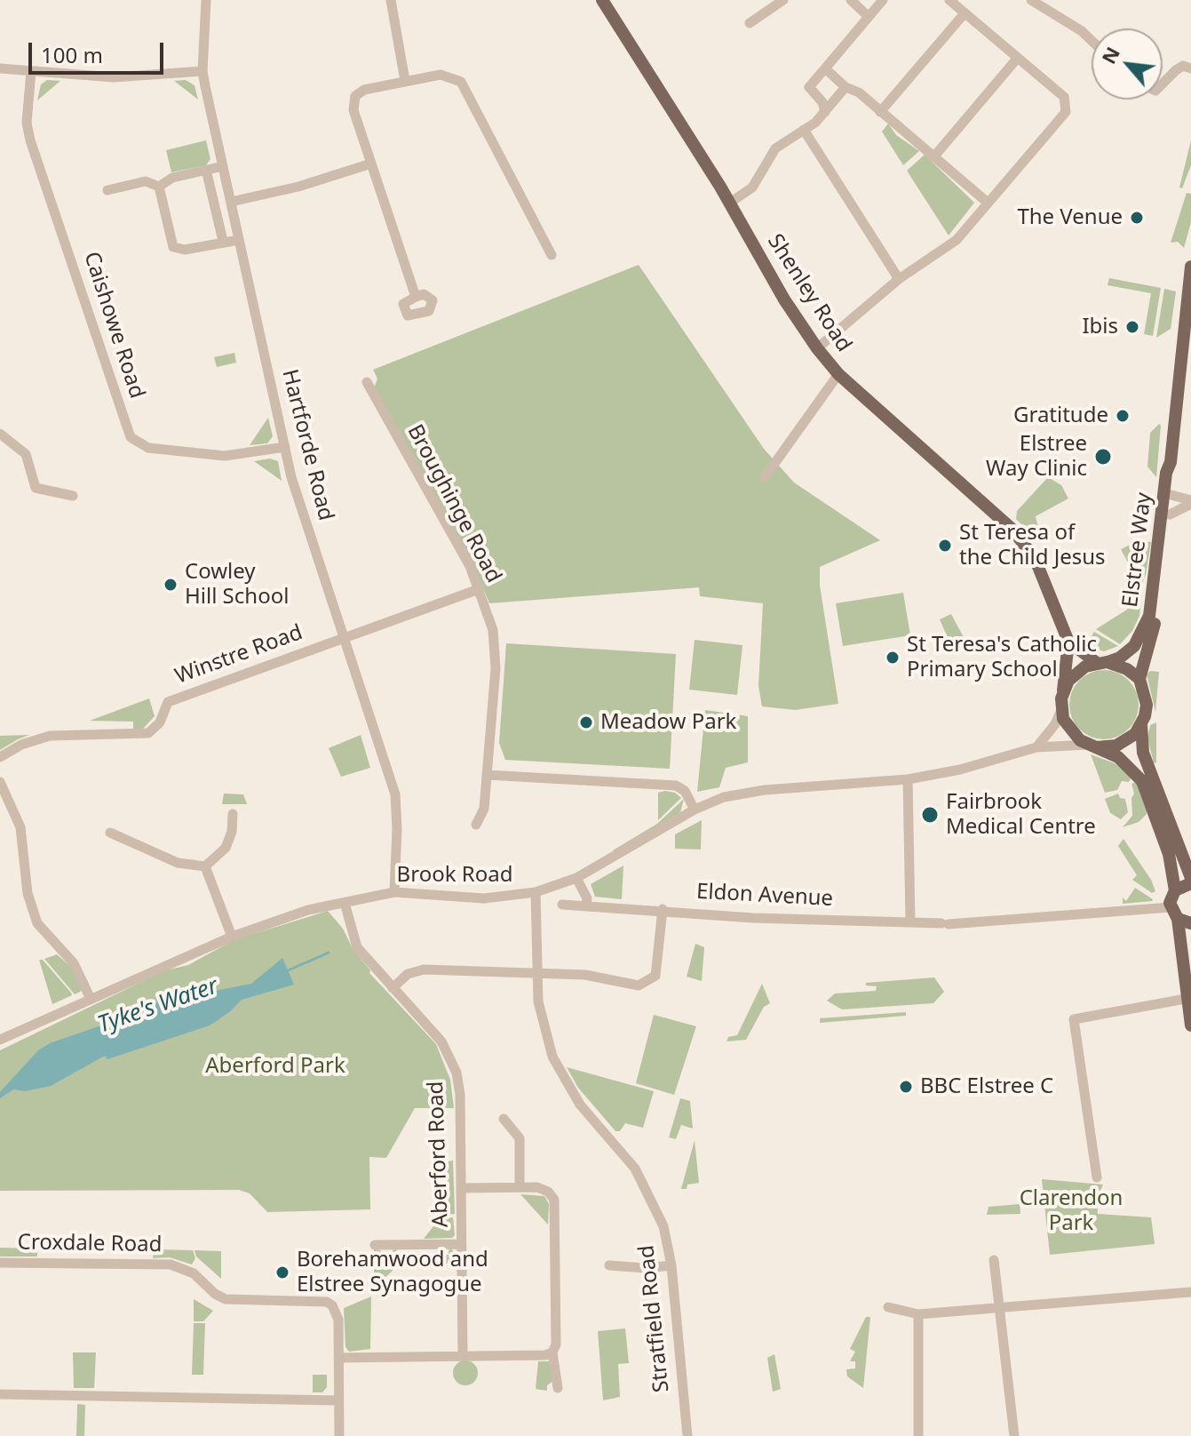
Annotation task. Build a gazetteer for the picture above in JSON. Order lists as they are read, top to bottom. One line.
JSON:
{"streets":{"main road":["Shenley Road","Elstree Way"],"street":["Caishowe Road","Hartforde Road","Broughinge Road","Winstre Road","Brook Road","Eldon Avenue","Aberford Road","Croxdale Road","Stratfield Road"]},"crossings":[["Shenley Road","Elstree Way"],["Shenley Road","Brook Road"],["Caishowe Road","Hartforde Road"],["Hartforde Road","Winstre Road"],["Hartforde Road","Brook Road"],["Elstree Way","Brook Road"],["Brook Road","Aberford Road"],["Brook Road","Stratfield Road"]],"water":["Tyke's Water"],"parks":["Aberford Park","Clarendon Park"],"places":["The Venue","Ibis","Gratitude","Elstree Way Clinic","St Teresa of the Child Jesus","Cowley Hill School","St Teresa's Catholic Primary School","Meadow Park","Fairbrook Medical Centre","BBC Elstree C","Borehamwood and Elstree Synagogue"],"scale_bar":"100 m","north":"top left"}
